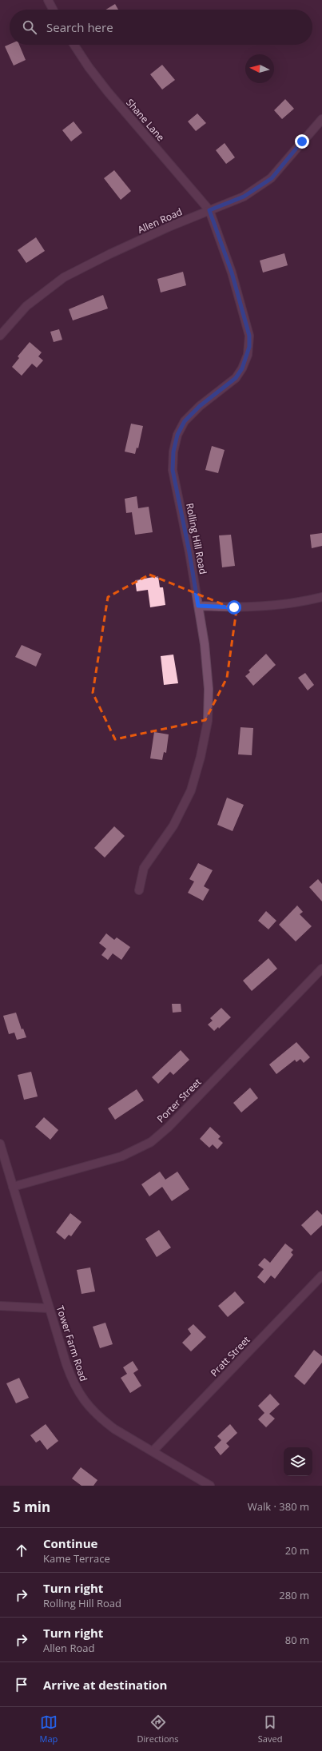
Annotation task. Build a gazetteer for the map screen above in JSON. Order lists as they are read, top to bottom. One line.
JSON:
{"streets":{"street":["Shane Lane","Allen Road","Rolling Hill Road","Porter Street","Tower Farm Road","Pratt Street"]},"crossings":[["Shane Lane","Allen Road"],["Shane Lane","Rolling Hill Road"],["Allen Road","Rolling Hill Road"],["Porter Street","Tower Farm Road"],["Tower Farm Road","Pratt Street"]],"north":"left","page":{"search":"Search here","heading":["5 min","Walk · 380 m"],"list":[["Continue","Kame Terrace","20 m"],["Turn right","Rolling Hill Road","280 m"],["Turn right","Allen Road","80 m"],"Arrive at destination"],"nav":["Map","Directions","Saved"]}}
